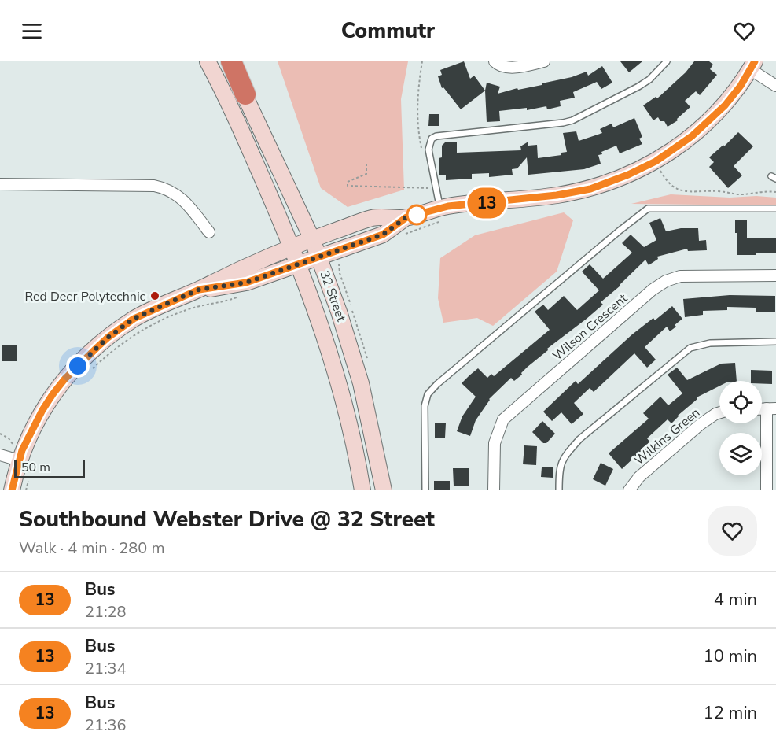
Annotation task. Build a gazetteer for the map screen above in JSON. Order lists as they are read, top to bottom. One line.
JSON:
{"streets":{"street":["32 Street","Wilson Crescent","Wilkins Green"]},"places":["Red Deer Polytechnic"],"lines":["bus line 13"],"scale_bar":"50 m","page":{"header":"Commutr","on_map":"13","scale":"50 m","heading":["Southbound Webster Drive @ 32 Street","Walk · 4 min · 280 m"],"list":[{"mark":"13","name":"Bus","note":"21:28","value":"4 min"},{"mark":"13","name":"Bus","note":"21:34","value":"10 min"},{"mark":"13","name":"Bus","note":"21:36","value":"12 min"}]}}
